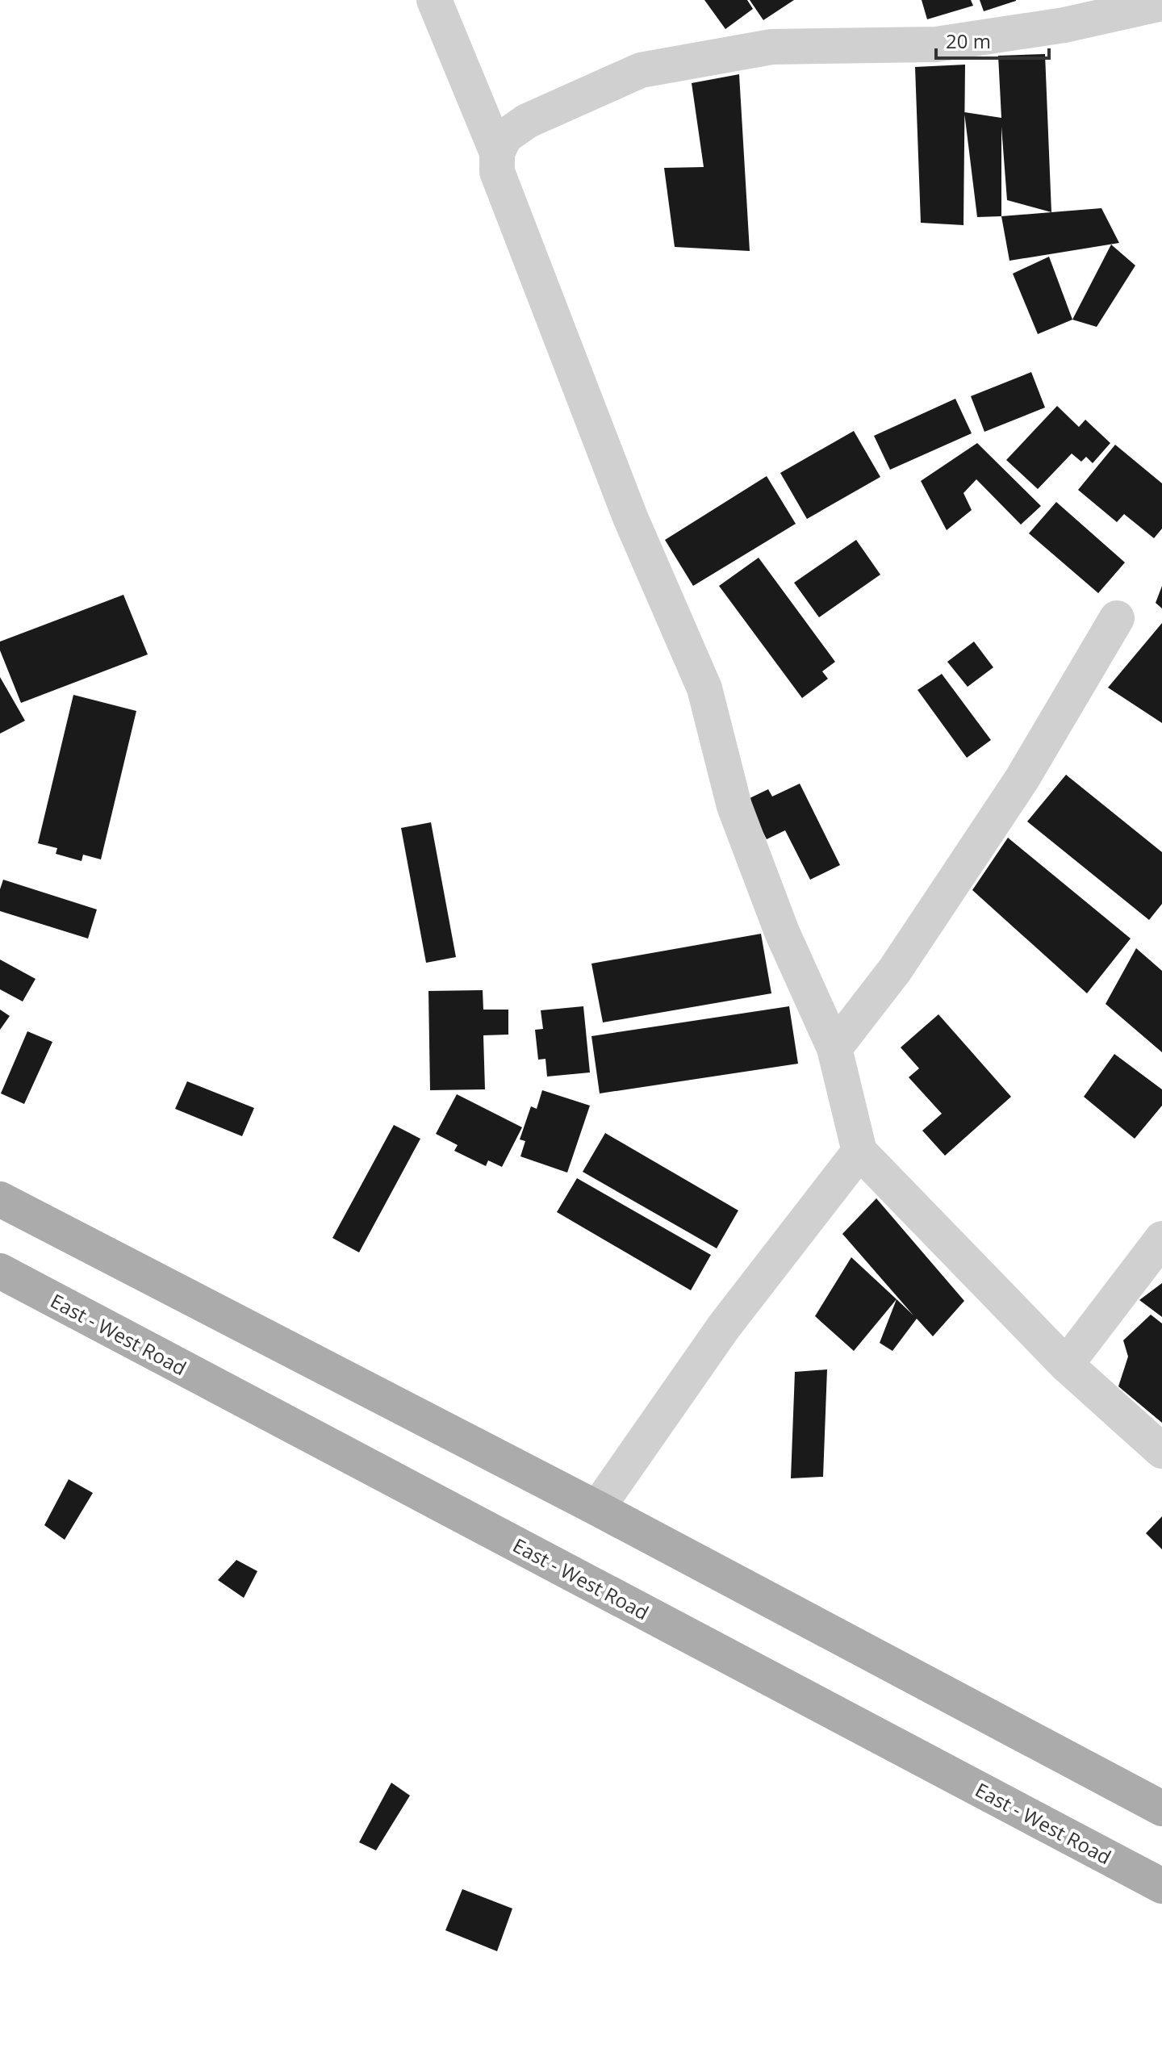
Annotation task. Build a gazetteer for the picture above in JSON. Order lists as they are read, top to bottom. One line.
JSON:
{"streets":{"main road":["East - West Road"]},"scale_bar":"20 m"}
